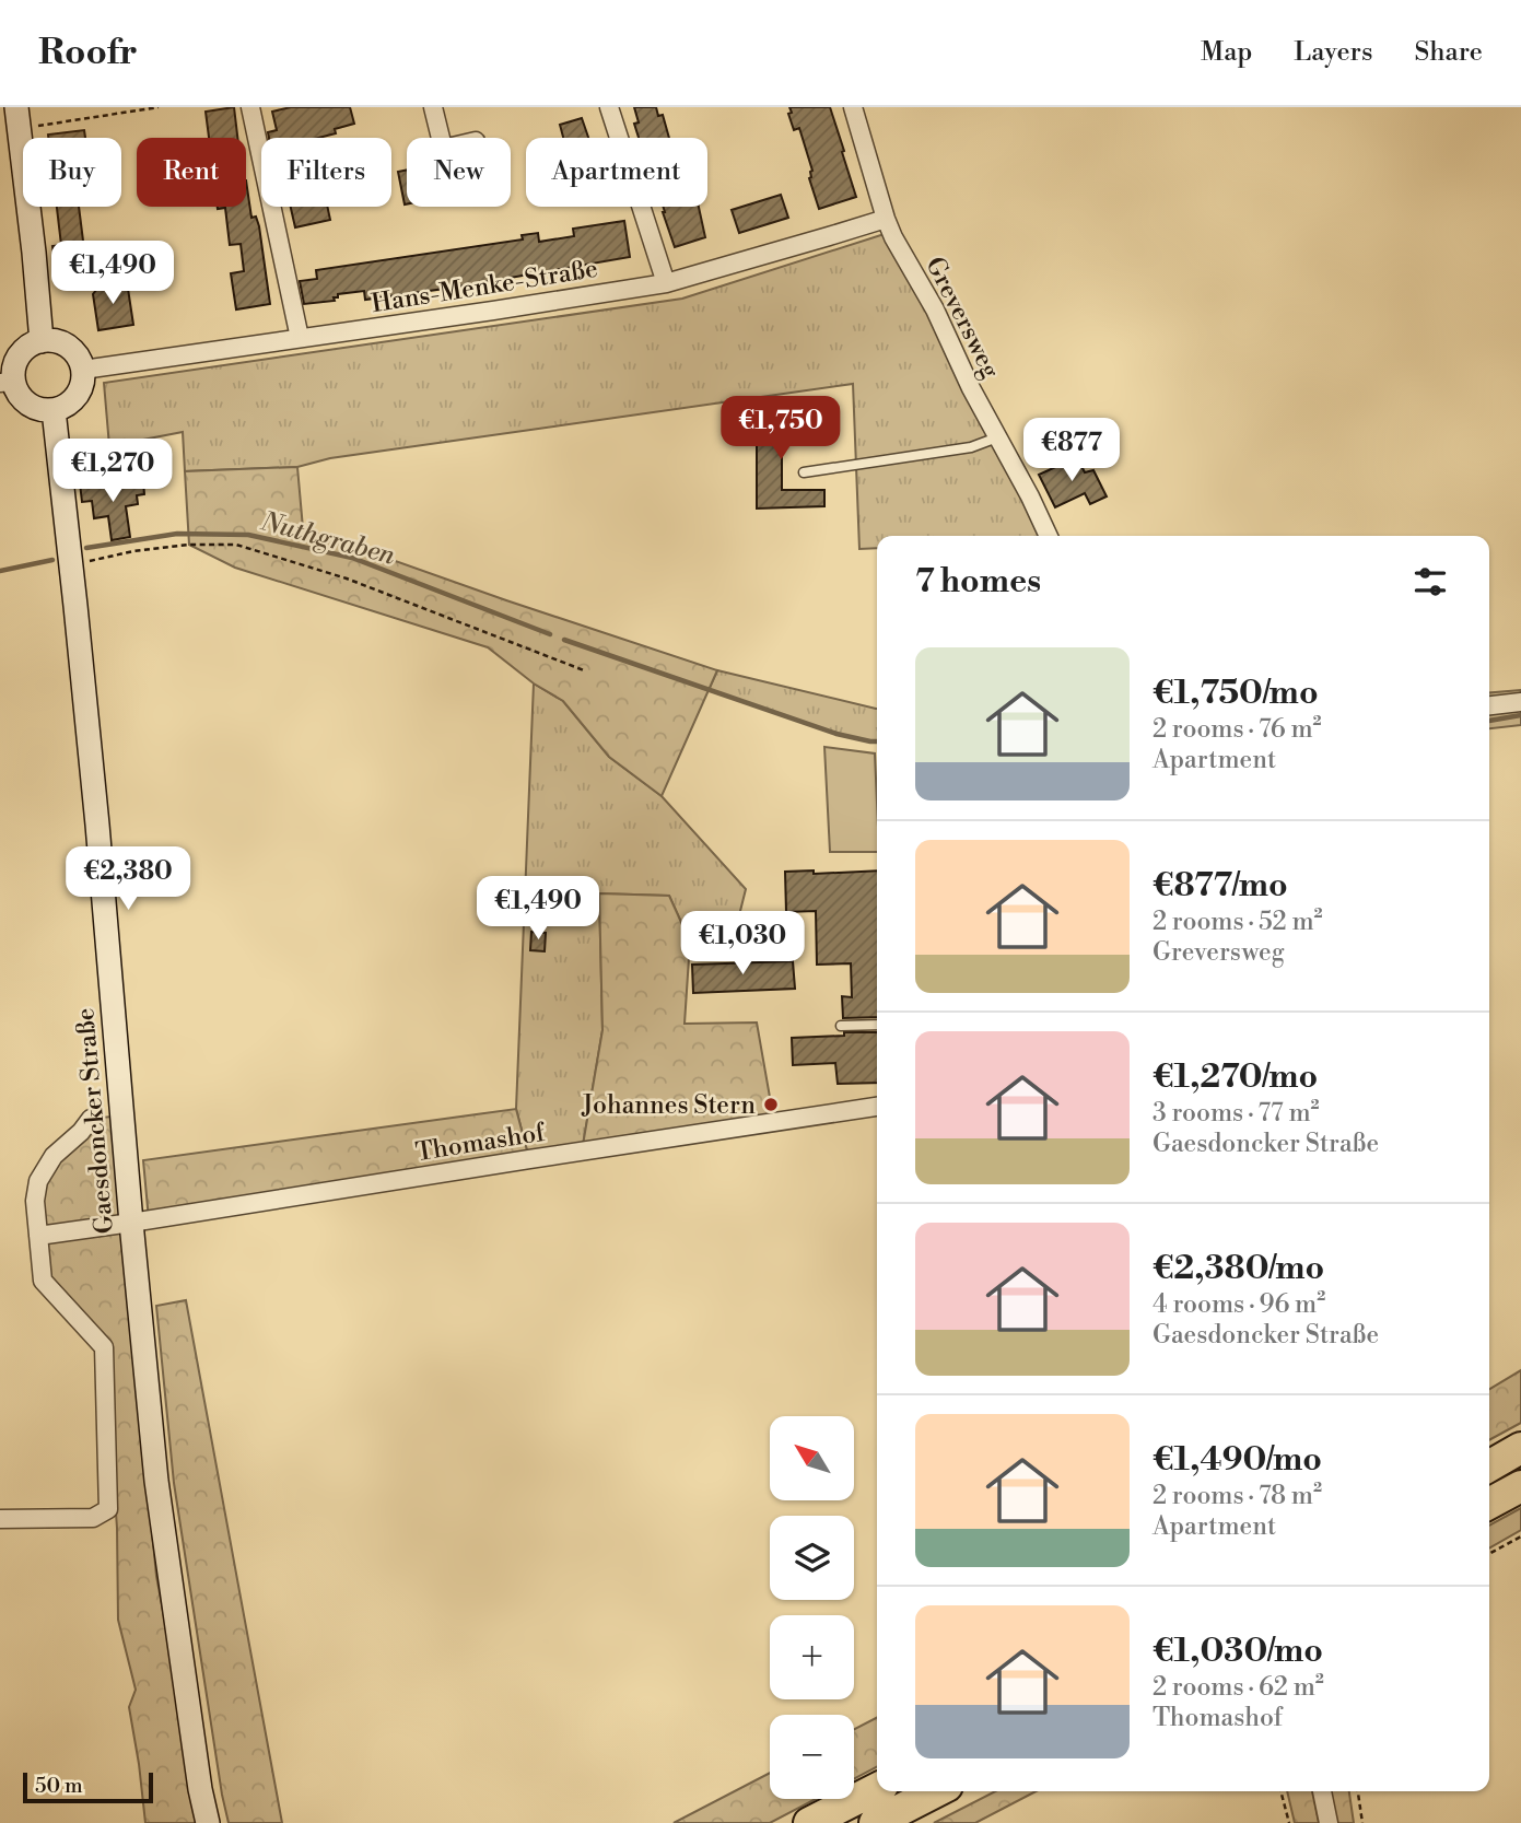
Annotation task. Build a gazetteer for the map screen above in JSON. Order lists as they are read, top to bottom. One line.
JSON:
{"streets":{"main road":["Gaesdoncker Straße"],"street":["Hans-Menke-Straße","Greversweg","Thomashof"]},"crossings":[["Hans-Menke-Straße","Greversweg"],["Hans-Menke-Straße","Gaesdoncker Straße"],["Gaesdoncker Straße","Thomashof"]],"water":["Nuthgraben"],"places":["Johannes Stern"],"scale_bar":"50 m","north":"top left","page":{"header":"Roofr","nav":["Map","Layers","Share"],"chip":["Buy","Rent","Filters","New","Apartment"],"price":["€1,490","€1,750","€877","€1,270","€2,380","€1,490","€1,030"],"heading":"7 homes","list":[{"name":"€1,750/mo","note":"2 rooms · 76 m² · Apartment"},{"name":"€877/mo","note":"2 rooms · 52 m² · Greversweg"},{"name":"€1,270/mo","note":"3 rooms · 77 m² · Gaesdoncker Straße"},{"name":"€2,380/mo","note":"4 rooms · 96 m² · Gaesdoncker Straße"},{"name":"€1,490/mo","note":"2 rooms · 78 m² · Apartment"},{"name":"€1,030/mo","note":"2 rooms · 62 m² · Thomashof"}],"map_buttons":["+","−"],"scale":"50 m"}}
